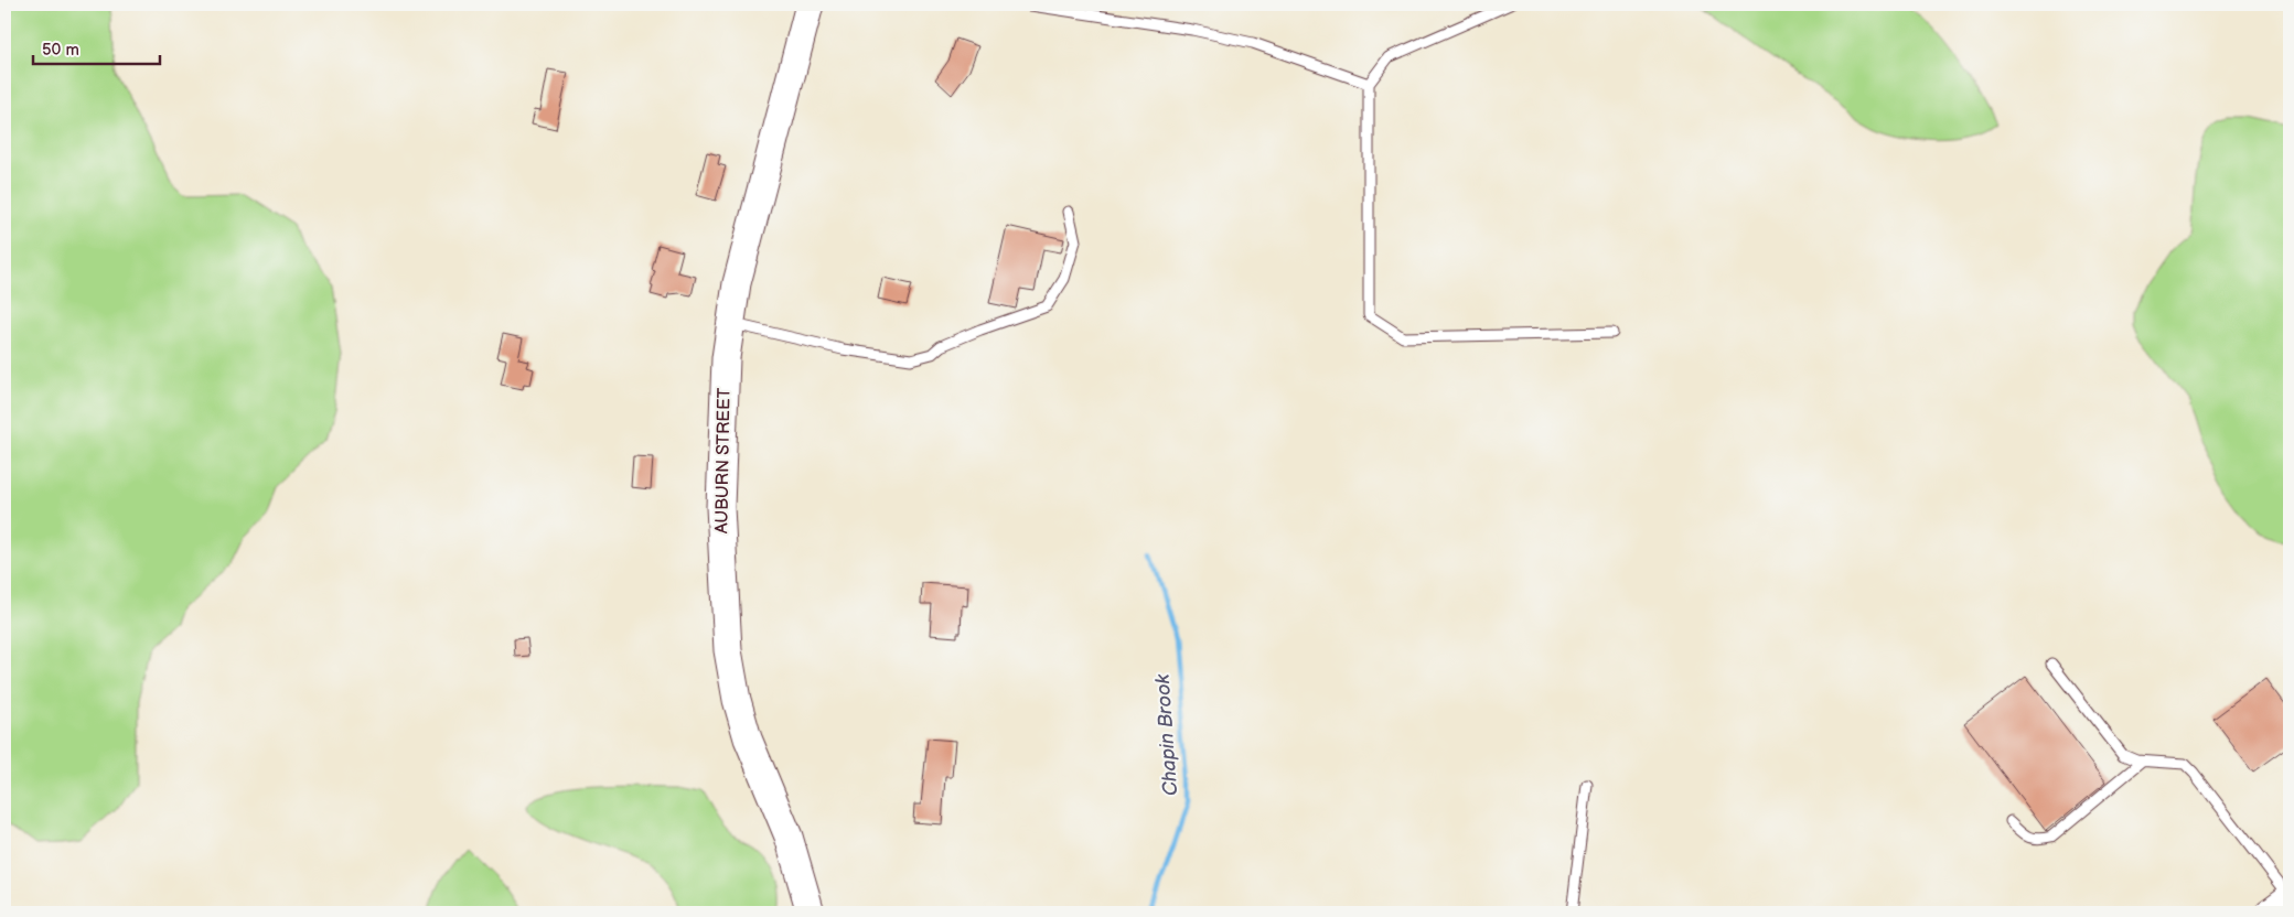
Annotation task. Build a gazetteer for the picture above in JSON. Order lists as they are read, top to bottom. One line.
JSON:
{"streets":{"street":["AUBURN STREET"]},"water":["Chapin Brook"],"scale_bar":"50 m"}
